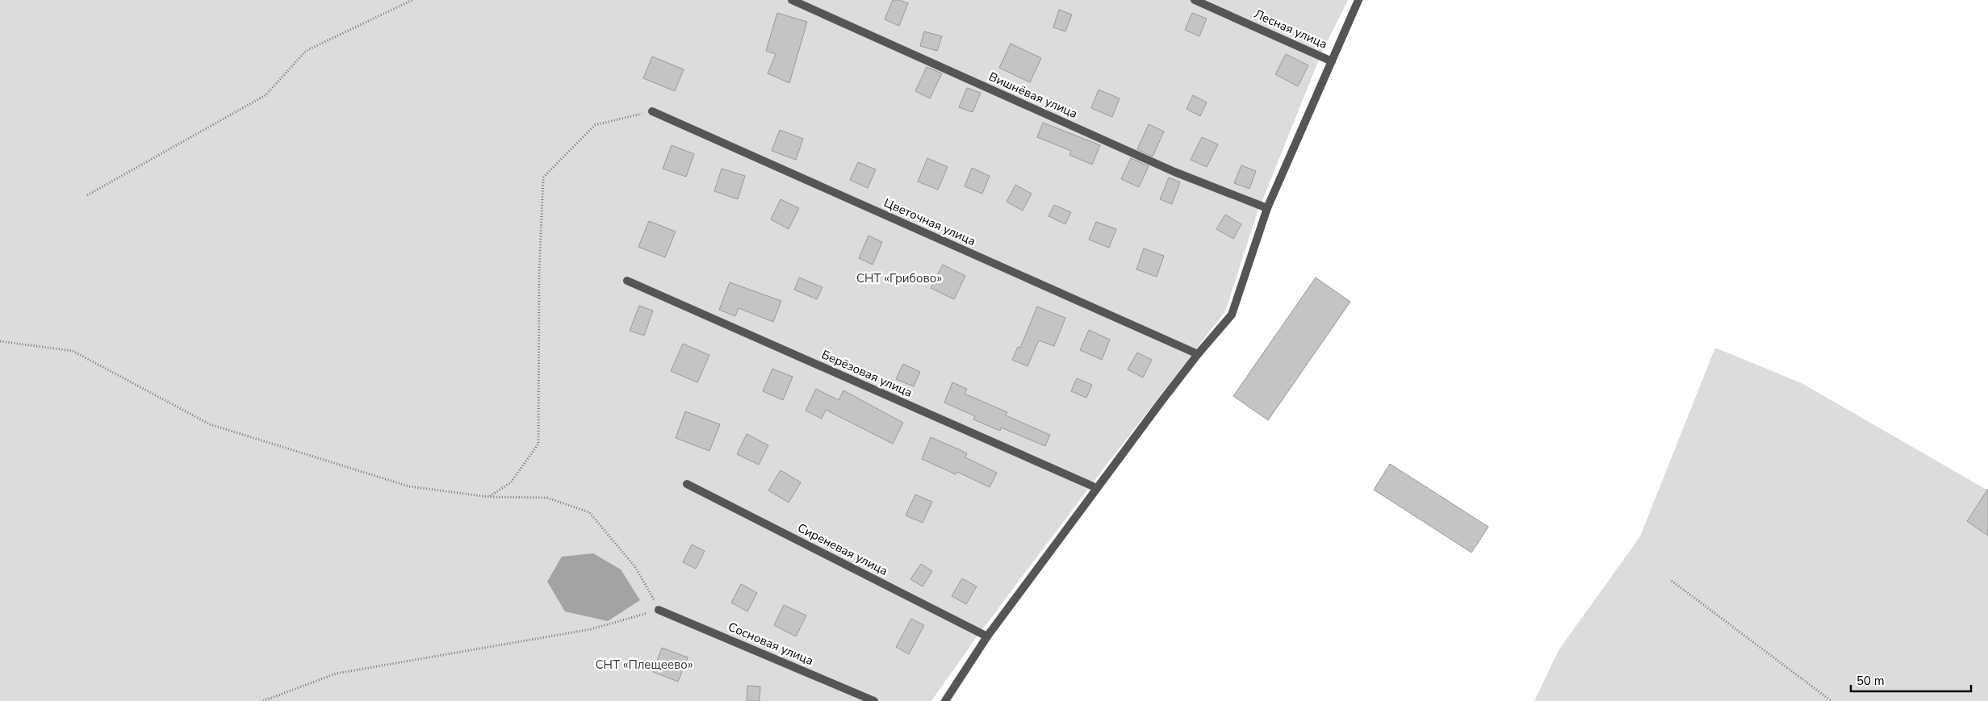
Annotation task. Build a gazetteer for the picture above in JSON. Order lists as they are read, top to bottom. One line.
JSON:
{"streets":{"street":["Лесная улица","Вишнёвая улица","Цветочная улица","Берёзовая улица","Сиреневая улица","Сосновая улица"]},"parks":["СНТ «Грибово»","СНТ «Плещеево»"],"scale_bar":"50 m"}
